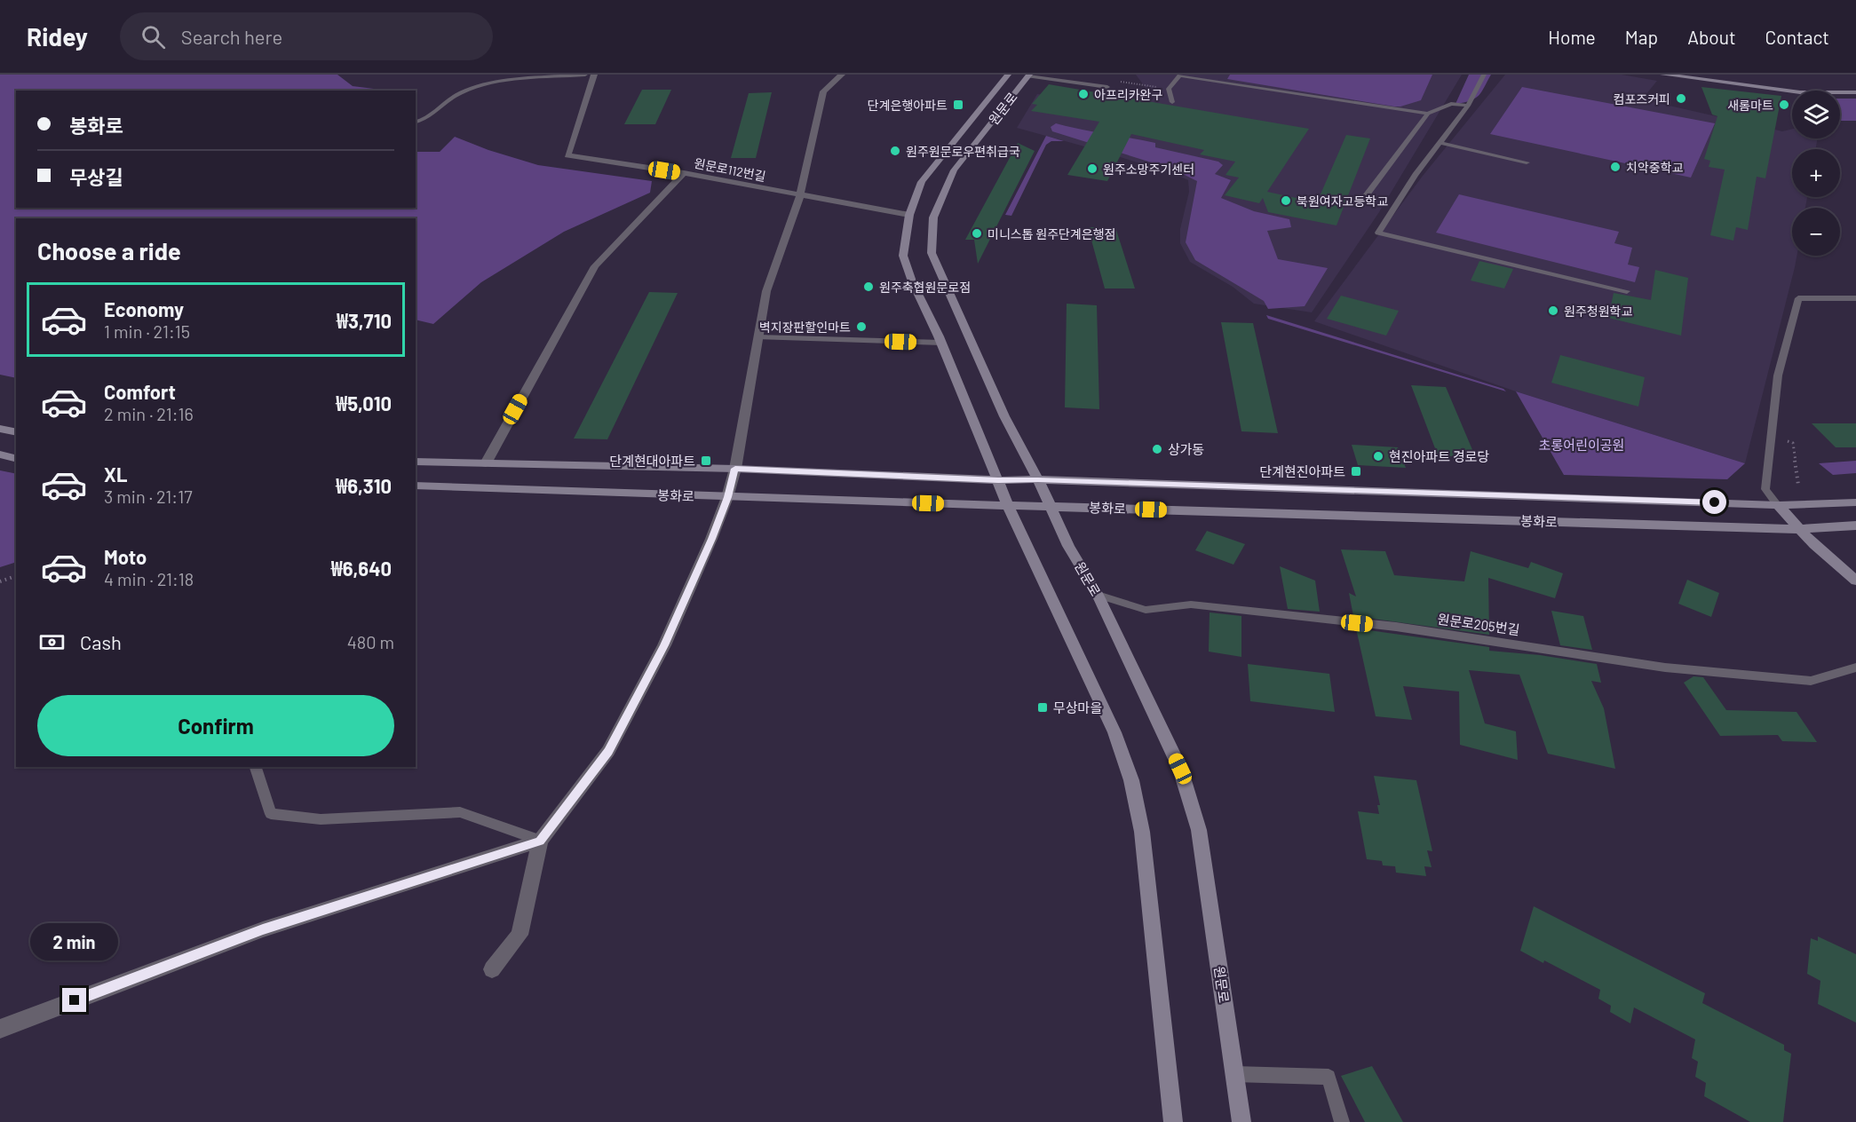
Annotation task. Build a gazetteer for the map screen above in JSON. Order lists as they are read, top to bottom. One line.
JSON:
{"streets":{"main road":["원문로","봉화로"],"street":["원문로112번길"],"lane":["원문로205번길"]},"crossings":[["원문로","원문로112번길"],["원문로","봉화로"],["원문로","원문로205번길"]],"parks":["초롱어린이공원"],"places":{"other":["아프리카완구","컴포즈커피","새롬마트","원주원문로우편취급국","치악중학교","원주소망주기센터","북원여자고등학교","미니스톱 원주단계은행점","원주축협원문로점","원주청원학교","벽지장판할인마트","상가동","현진아파트 경로당"],"transit":["단계은행아파트","단계현대아파트","단계현진아파트","무상마을"]},"page":{"header":"Ridey","search":"Search here","nav":["Home","Map","About","Contact"],"map_buttons":["+","−"],"banner":["봉화로","무상길"],"heading":"Choose a ride","list":[{"name":"Economy","note":"1 min · 21:15","value":"₩3,710"},{"name":"Comfort","note":"2 min · 21:16","value":"₩5,010"},{"name":"XL","note":"3 min · 21:17","value":"₩6,310"},{"name":"Moto","note":"4 min · 21:18","value":"₩6,640"}],"pay":["Cash","480 m"],"buttons":"Confirm","bubble":"2 min"}}
